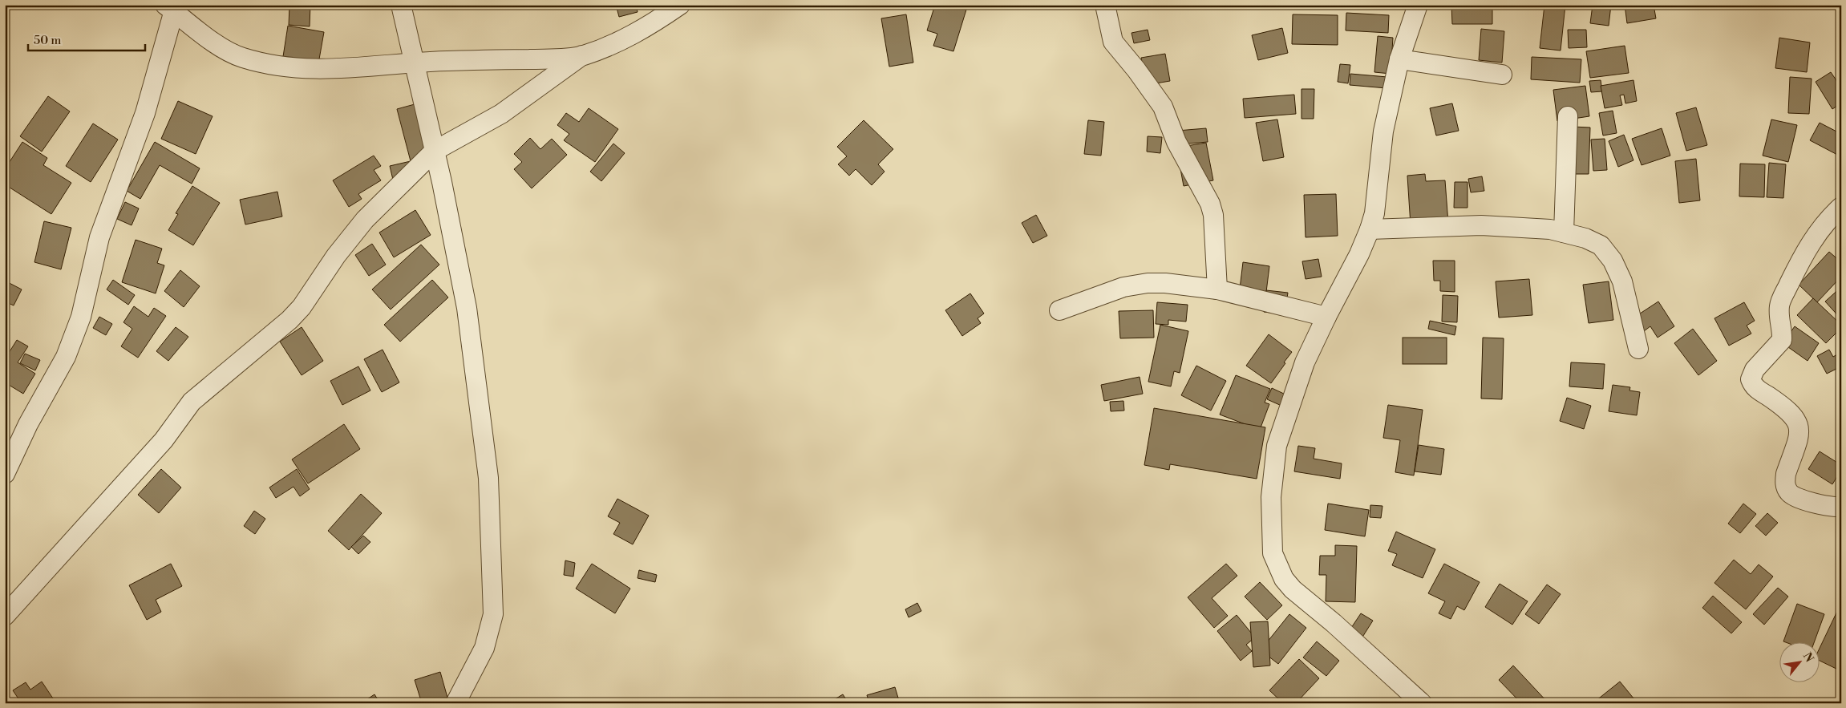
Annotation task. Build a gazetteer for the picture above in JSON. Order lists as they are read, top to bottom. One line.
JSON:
{"scale_bar":"50 m","north":"top right"}
